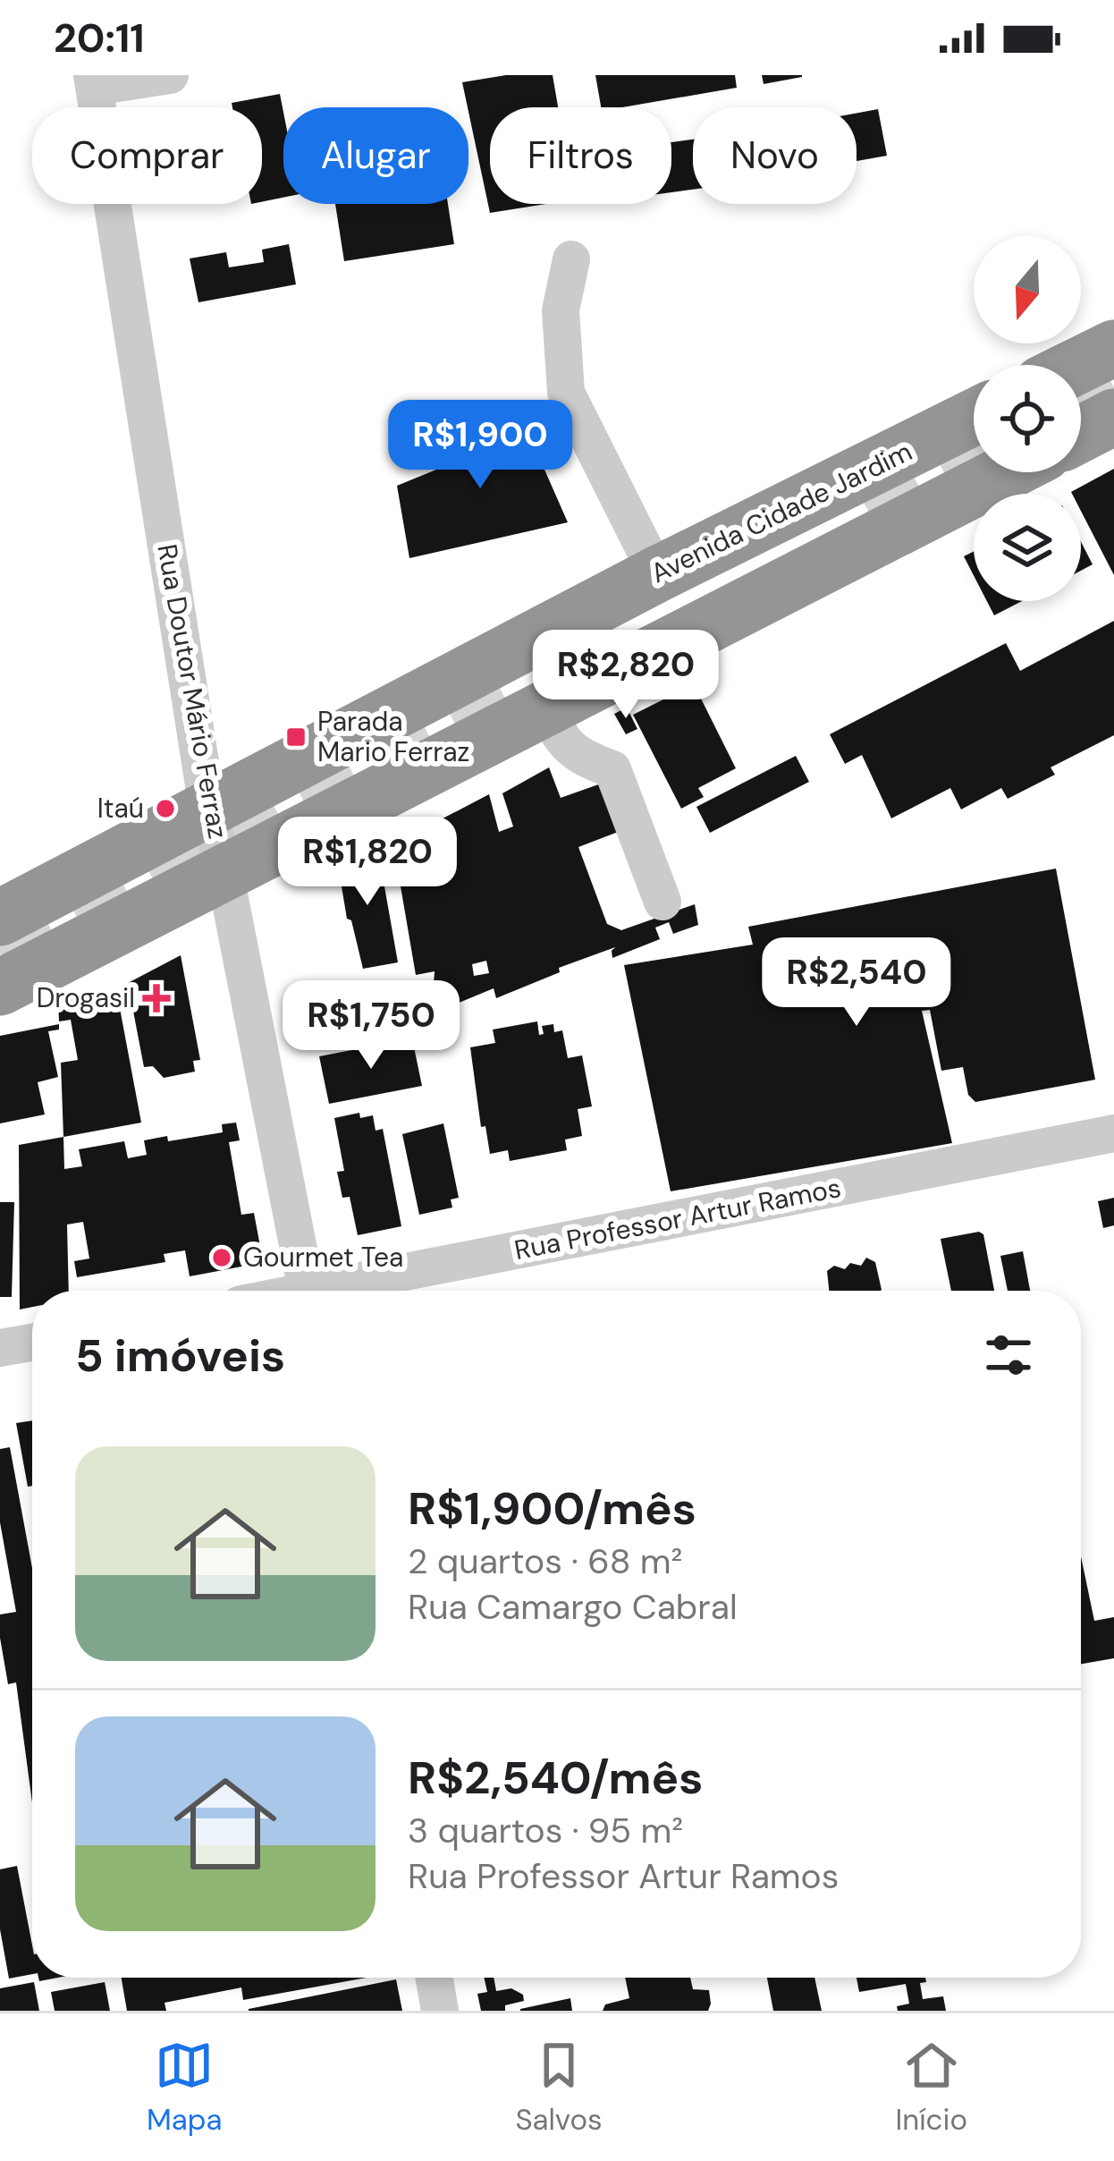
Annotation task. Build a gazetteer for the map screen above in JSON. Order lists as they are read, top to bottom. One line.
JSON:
{"streets":{"highway":["Avenida Cidade Jardim"],"street":["Rua Doutor Mário Ferraz","Rua Professor Artur Ramos"]},"crossings":[["Avenida Cidade Jardim","Rua Doutor Mário Ferraz"]],"places":{"transit":["Parada Mario Ferraz"],"other":["Itaú","Gourmet Tea"],"health":["Drogasil"]},"north":"bottom","page":{"status":"20:11","chip":["Comprar","Alugar","Filtros","Novo"],"price":["R$1,900","R$2,820","R$1,820","R$2,540","R$1,750"],"heading":"5 imóveis","list":[{"name":"R$1,900/mês","note":"2 quartos · 68 m² · Rua Camargo Cabral"},{"name":"R$2,540/mês","note":"3 quartos · 95 m² · Rua Professor Artur Ramos"}],"tabs":["Mapa","Salvos","Início"]}}
